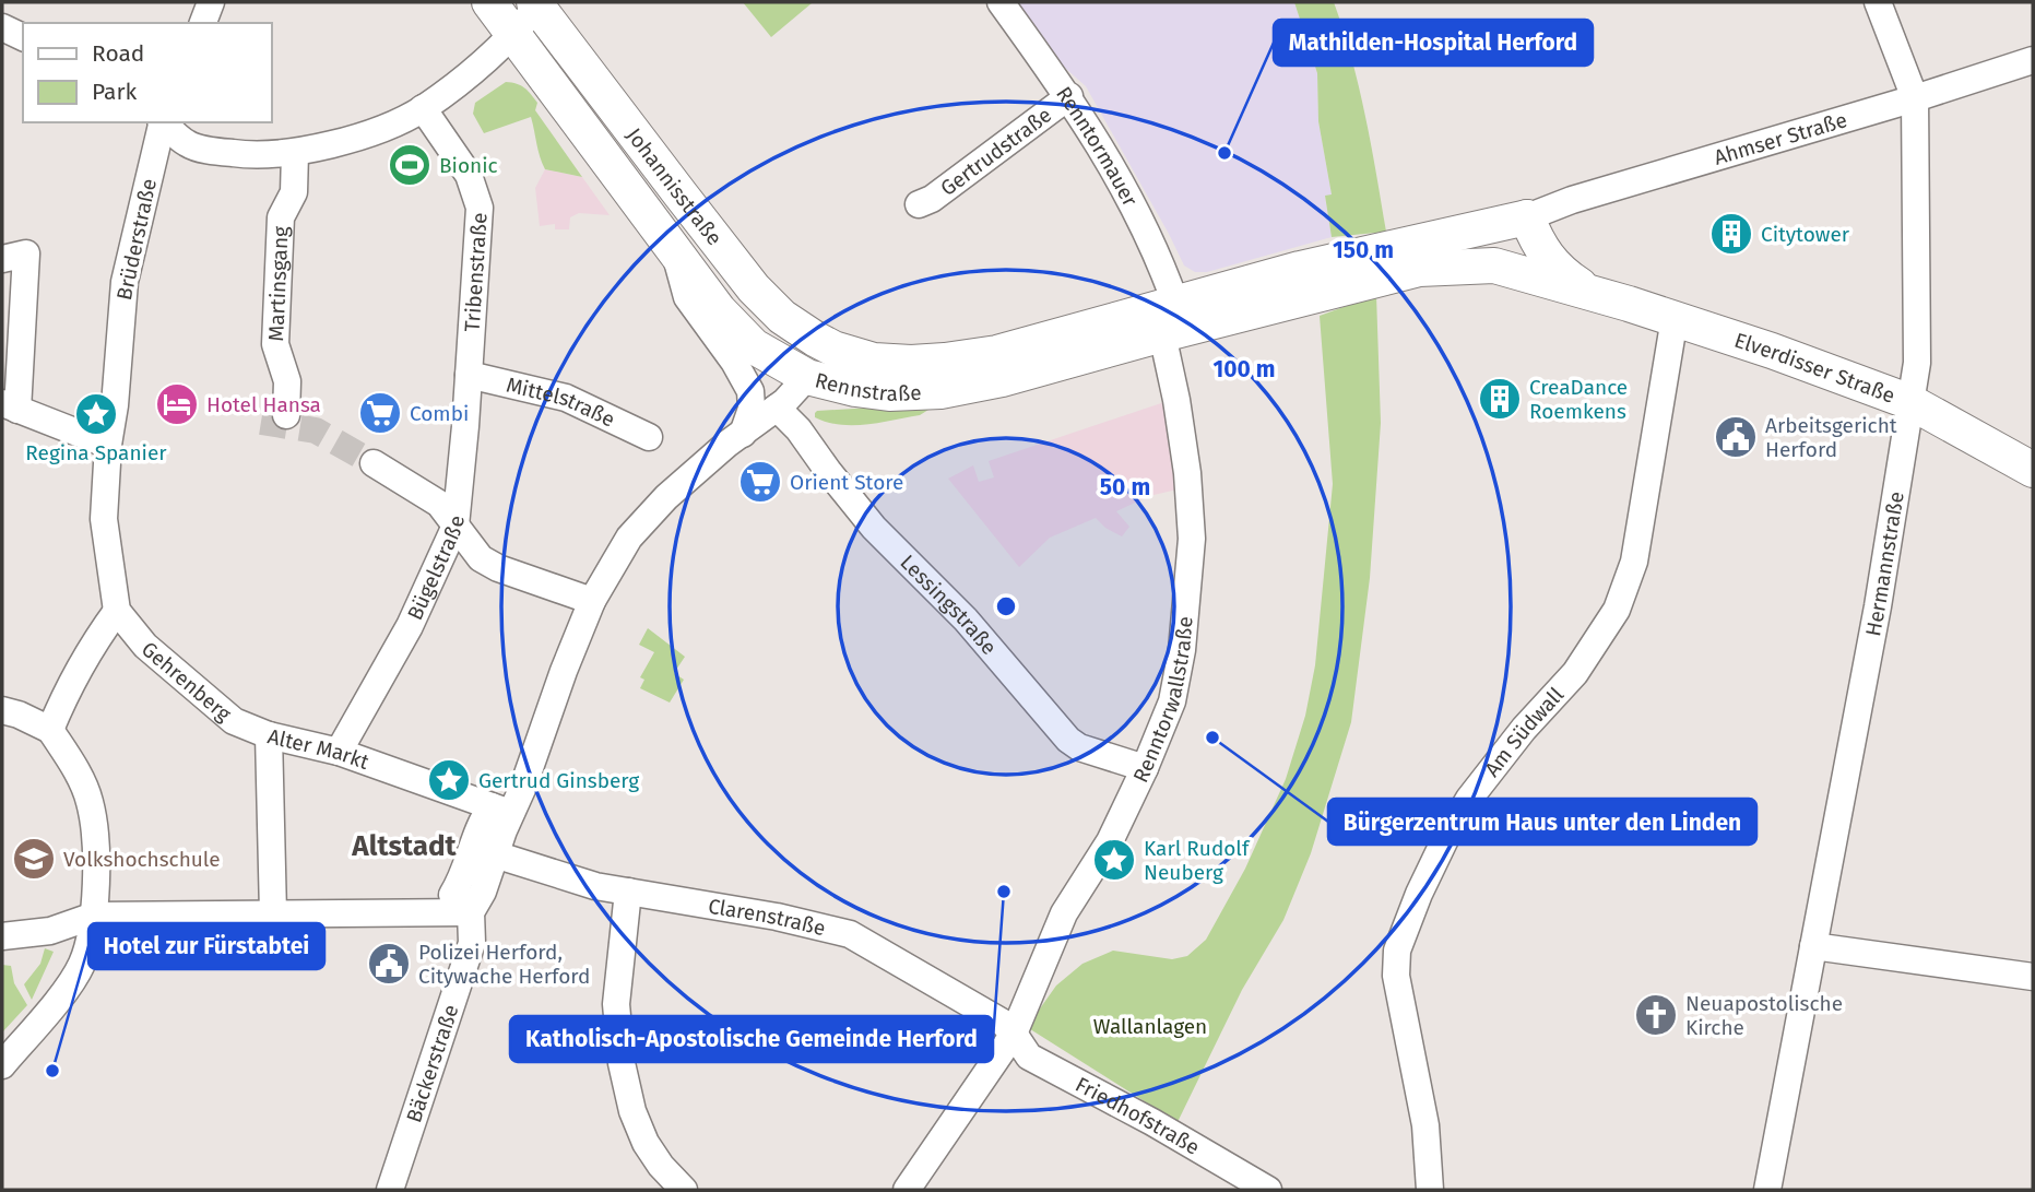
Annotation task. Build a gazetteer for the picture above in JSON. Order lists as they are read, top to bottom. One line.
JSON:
{"streets":{"main road":["Johannisstraße","Elverdisser Straße","Rennstraße"],"street":["Ahmser Straße","Renntormauer","Gertrudstraße","Brüderstraße","Tribenstraße","Martinsgang","Mittelstraße","Hermannstraße","Bügelstraße","Lessingstraße","Gehrenberg","Renntorwallstraße","Am Südwall","Alter Markt","Clarenstraße","Bäckerstraße","Friedhofstraße"]},"crossings":[["Ahmser Straße","Elverdisser Straße"],["Ahmser Straße","Rennstraße"],["Ahmser Straße","Hermannstraße"],["Renntormauer","Gertrudstraße"],["Renntormauer","Rennstraße"],["Johannisstraße","Rennstraße"],["Tribenstraße","Mittelstraße"],["Tribenstraße","Bügelstraße"],["Elverdisser Straße","Rennstraße"],["Elverdisser Straße","Hermannstraße"],["Elverdisser Straße","Am Südwall"],["Rennstraße","Bügelstraße"],["Rennstraße","Lessingstraße"],["Rennstraße","Renntorwallstraße"],["Rennstraße","Alter Markt"],["Bügelstraße","Alter Markt"],["Lessingstraße","Renntorwallstraße"],["Gehrenberg","Alter Markt"],["Renntorwallstraße","Clarenstraße"],["Renntorwallstraße","Friedhofstraße"],["Clarenstraße","Friedhofstraße"]],"districts":["Altstadt"],"parks":["Wallanlagen"],"places":{"other":["Mathilden-Hospital Herford","Bürgerzentrum Haus unter den Linden","Katholisch-Apostolische Gemeinde Herford","Hotel zur Fürstabtei"],"sports":["Bionic"],"building":["Citytower","CreaDance Roemkens"],"hotel":["Hotel Hansa"],"supermarket":["Combi","Orient Store"],"place":["Regina Spanier","Gertrud Ginsberg","Karl Rudolf Neuberg"],"public building":["Arbeitsgericht Herford","Polizei Herford, Citywache Herford"],"school or university":["Volkshochschule"],"church":["Neuapostolische Kirche"]},"legend":["Road","Park"],"rings":["150 m","100 m","50 m"]}
